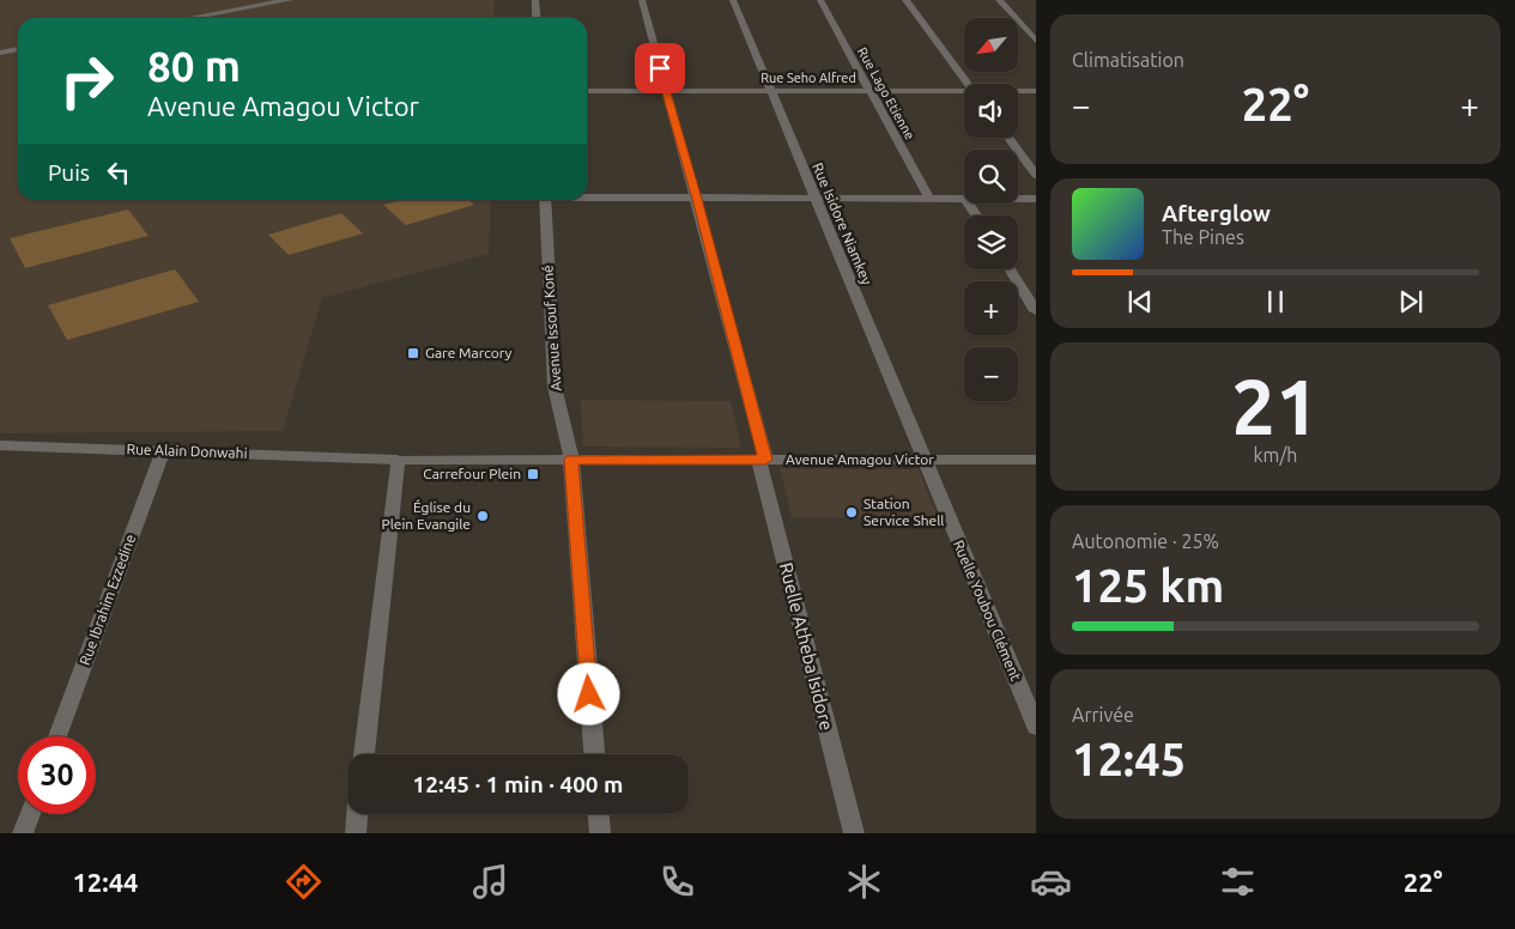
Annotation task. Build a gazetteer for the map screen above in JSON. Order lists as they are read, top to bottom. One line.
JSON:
{"streets":{"street":["Rue Seho Alfred","Rue Lago Etienne","Rue Isidore Niamkey","Avenue Issouf Koné","Rue Alain Donwahi","Avenue Amagou Victor","Rue Ibrahim Ezzedine","Ruelle Youbou Clément","Ruelle Atheba Isidore"]},"crossings":[["Rue Seho Alfred","Rue Lago Etienne"],["Rue Seho Alfred","Rue Isidore Niamkey"],["Rue Seho Alfred","Ruelle Atheba Isidore"],["Rue Isidore Niamkey","Avenue Amagou Victor"],["Rue Isidore Niamkey","Ruelle Youbou Clément"],["Avenue Issouf Koné","Avenue Amagou Victor"],["Rue Alain Donwahi","Avenue Amagou Victor"],["Rue Alain Donwahi","Rue Ibrahim Ezzedine"],["Avenue Amagou Victor","Ruelle Youbou Clément"],["Avenue Amagou Victor","Ruelle Atheba Isidore"]],"places":{"transit":["Gare Marcory","Carrefour Plein"],"other":["Station Service Shell","Église du Plein Evangile"]},"north":"bottom left","page":{"tile":["Climatisation",["21","km/h"],["Autonomie · 25%","125 km"],["Arrivée","12:45"]],"map_buttons":["+","−"],"turn":["80 m","Avenue Amagou Victor"],"heat":["−","22°","+"],"then":"Puis","song":["Afterglow","The Pines"],"limit":"30","trip":"12:45 · 1 min · 400 m","tabs":["12:44","22°"]}}
